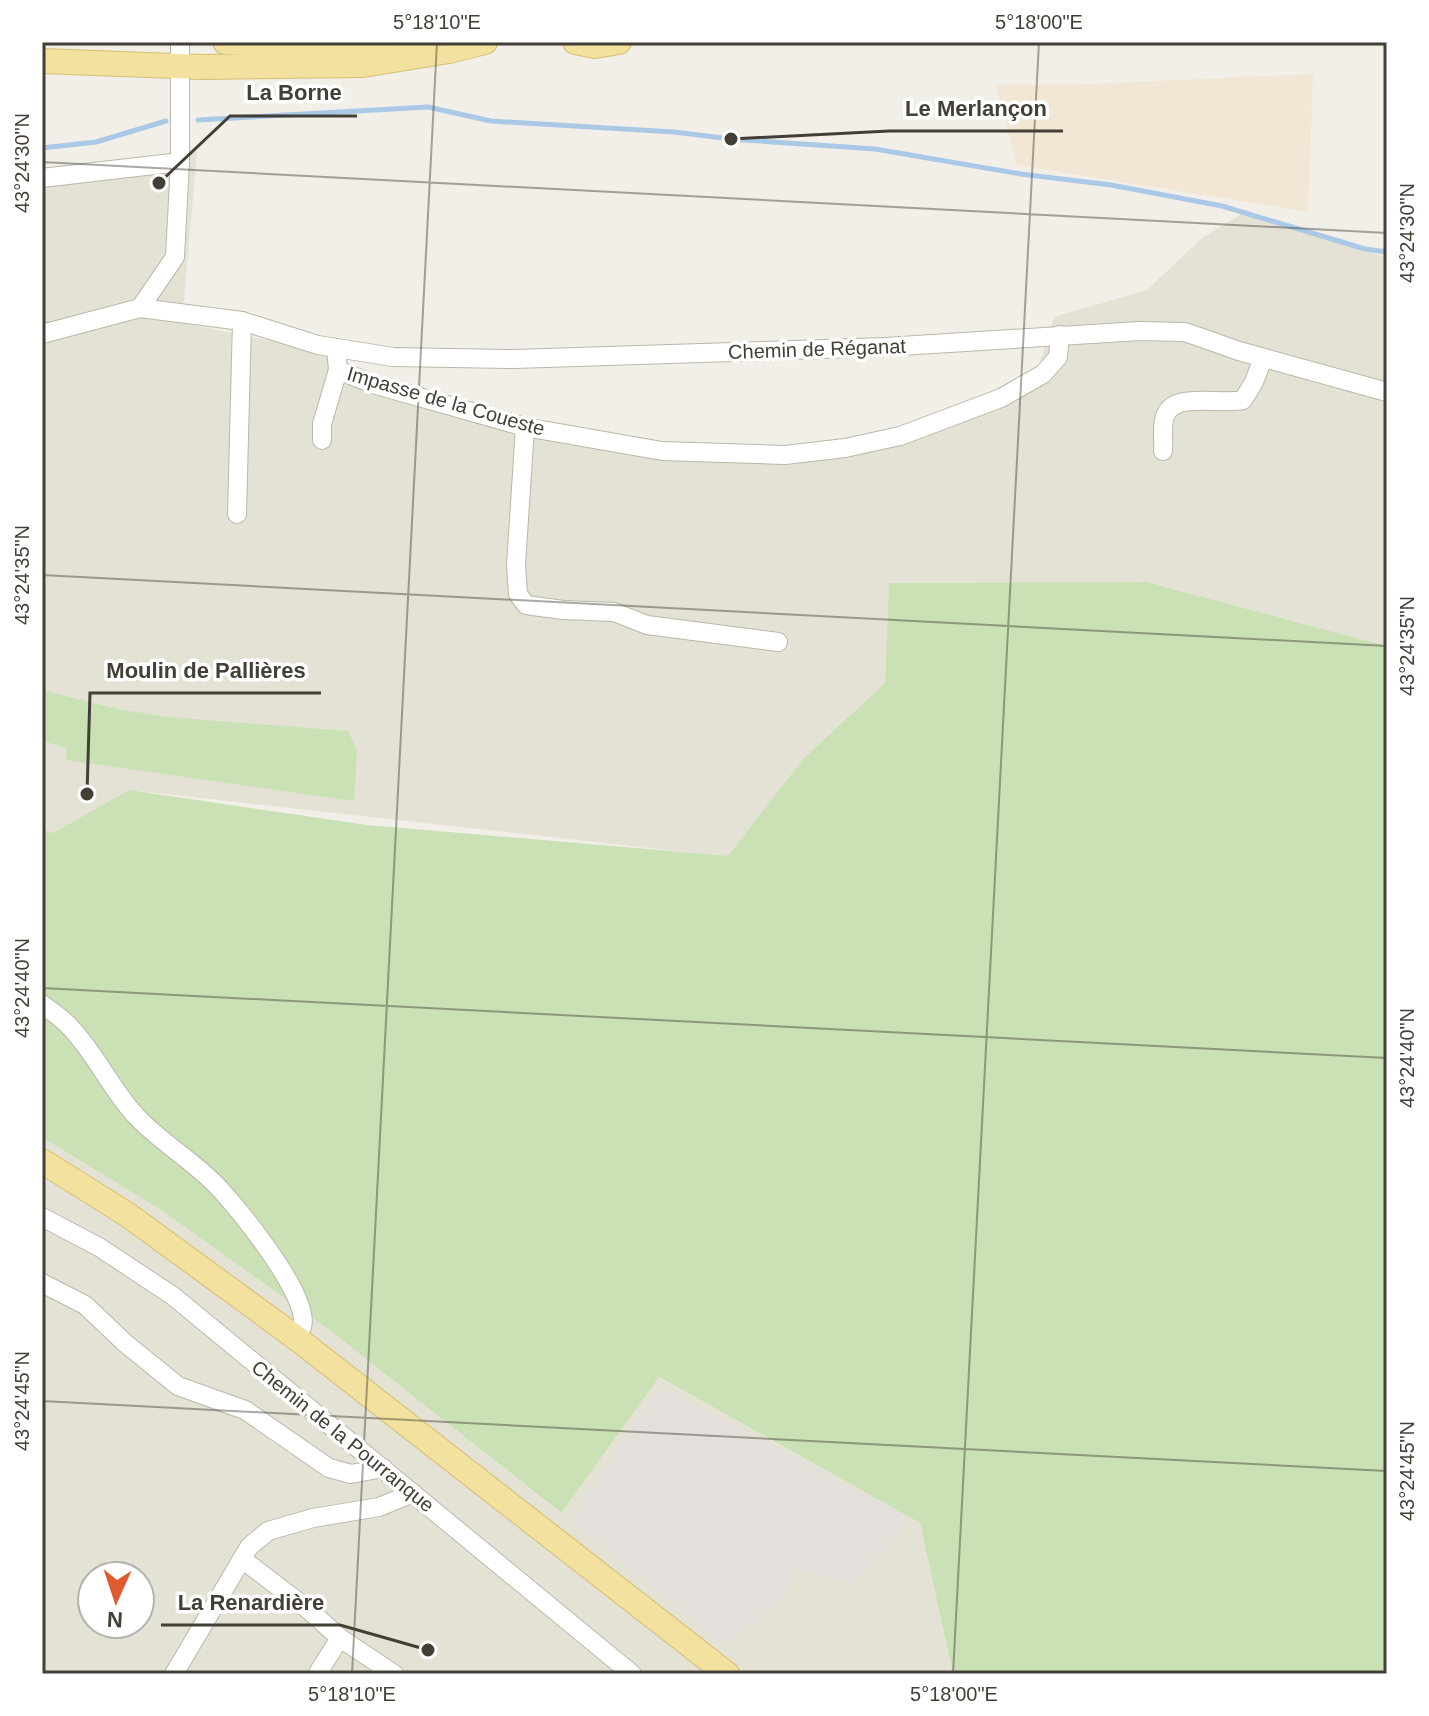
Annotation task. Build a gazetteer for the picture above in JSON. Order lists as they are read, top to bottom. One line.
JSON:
{"streets":{"street":["Chemin de Réganat","Impasse de la Coueste","Chemin de la Pourranque"]},"crossings":[["Chemin de Réganat","Impasse de la Coueste"]],"places":["Le Merlançon","La Borne","Moulin de Pallières","La Renardière"],"north":"bottom","coordinates":["5°18'10\"E","5°18'00\"E","43°24'30\"N","43°24'35\"N","43°24'40\"N","43°24'45\"N"]}
